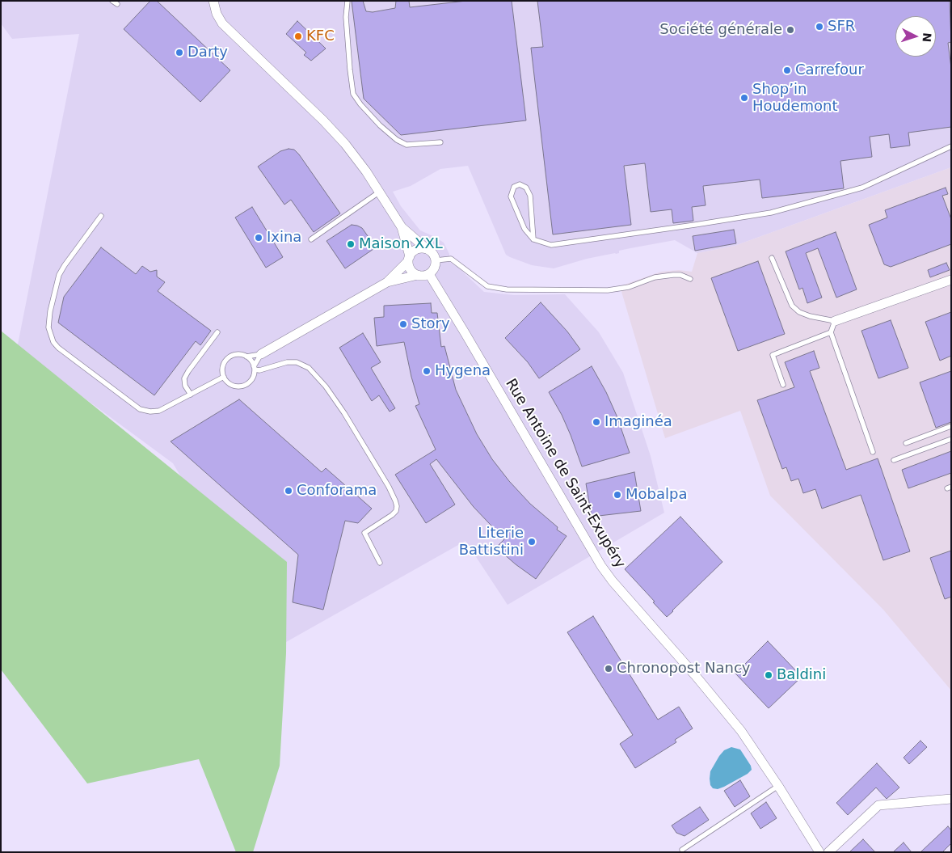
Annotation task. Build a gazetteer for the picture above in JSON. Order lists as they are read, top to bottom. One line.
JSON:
{"streets":{"street":["Rue Antoine de Saint-Exupéry"]},"places":["SFR","Société générale","KFC","Darty","Carrefour","Shop’in Houdemont","Ixina","Maison XXL","Story","Hygena","Imaginéa","Conforama","Mobalpa","Literie Battistini","Chronopost Nancy","Baldini"],"north":"right"}
